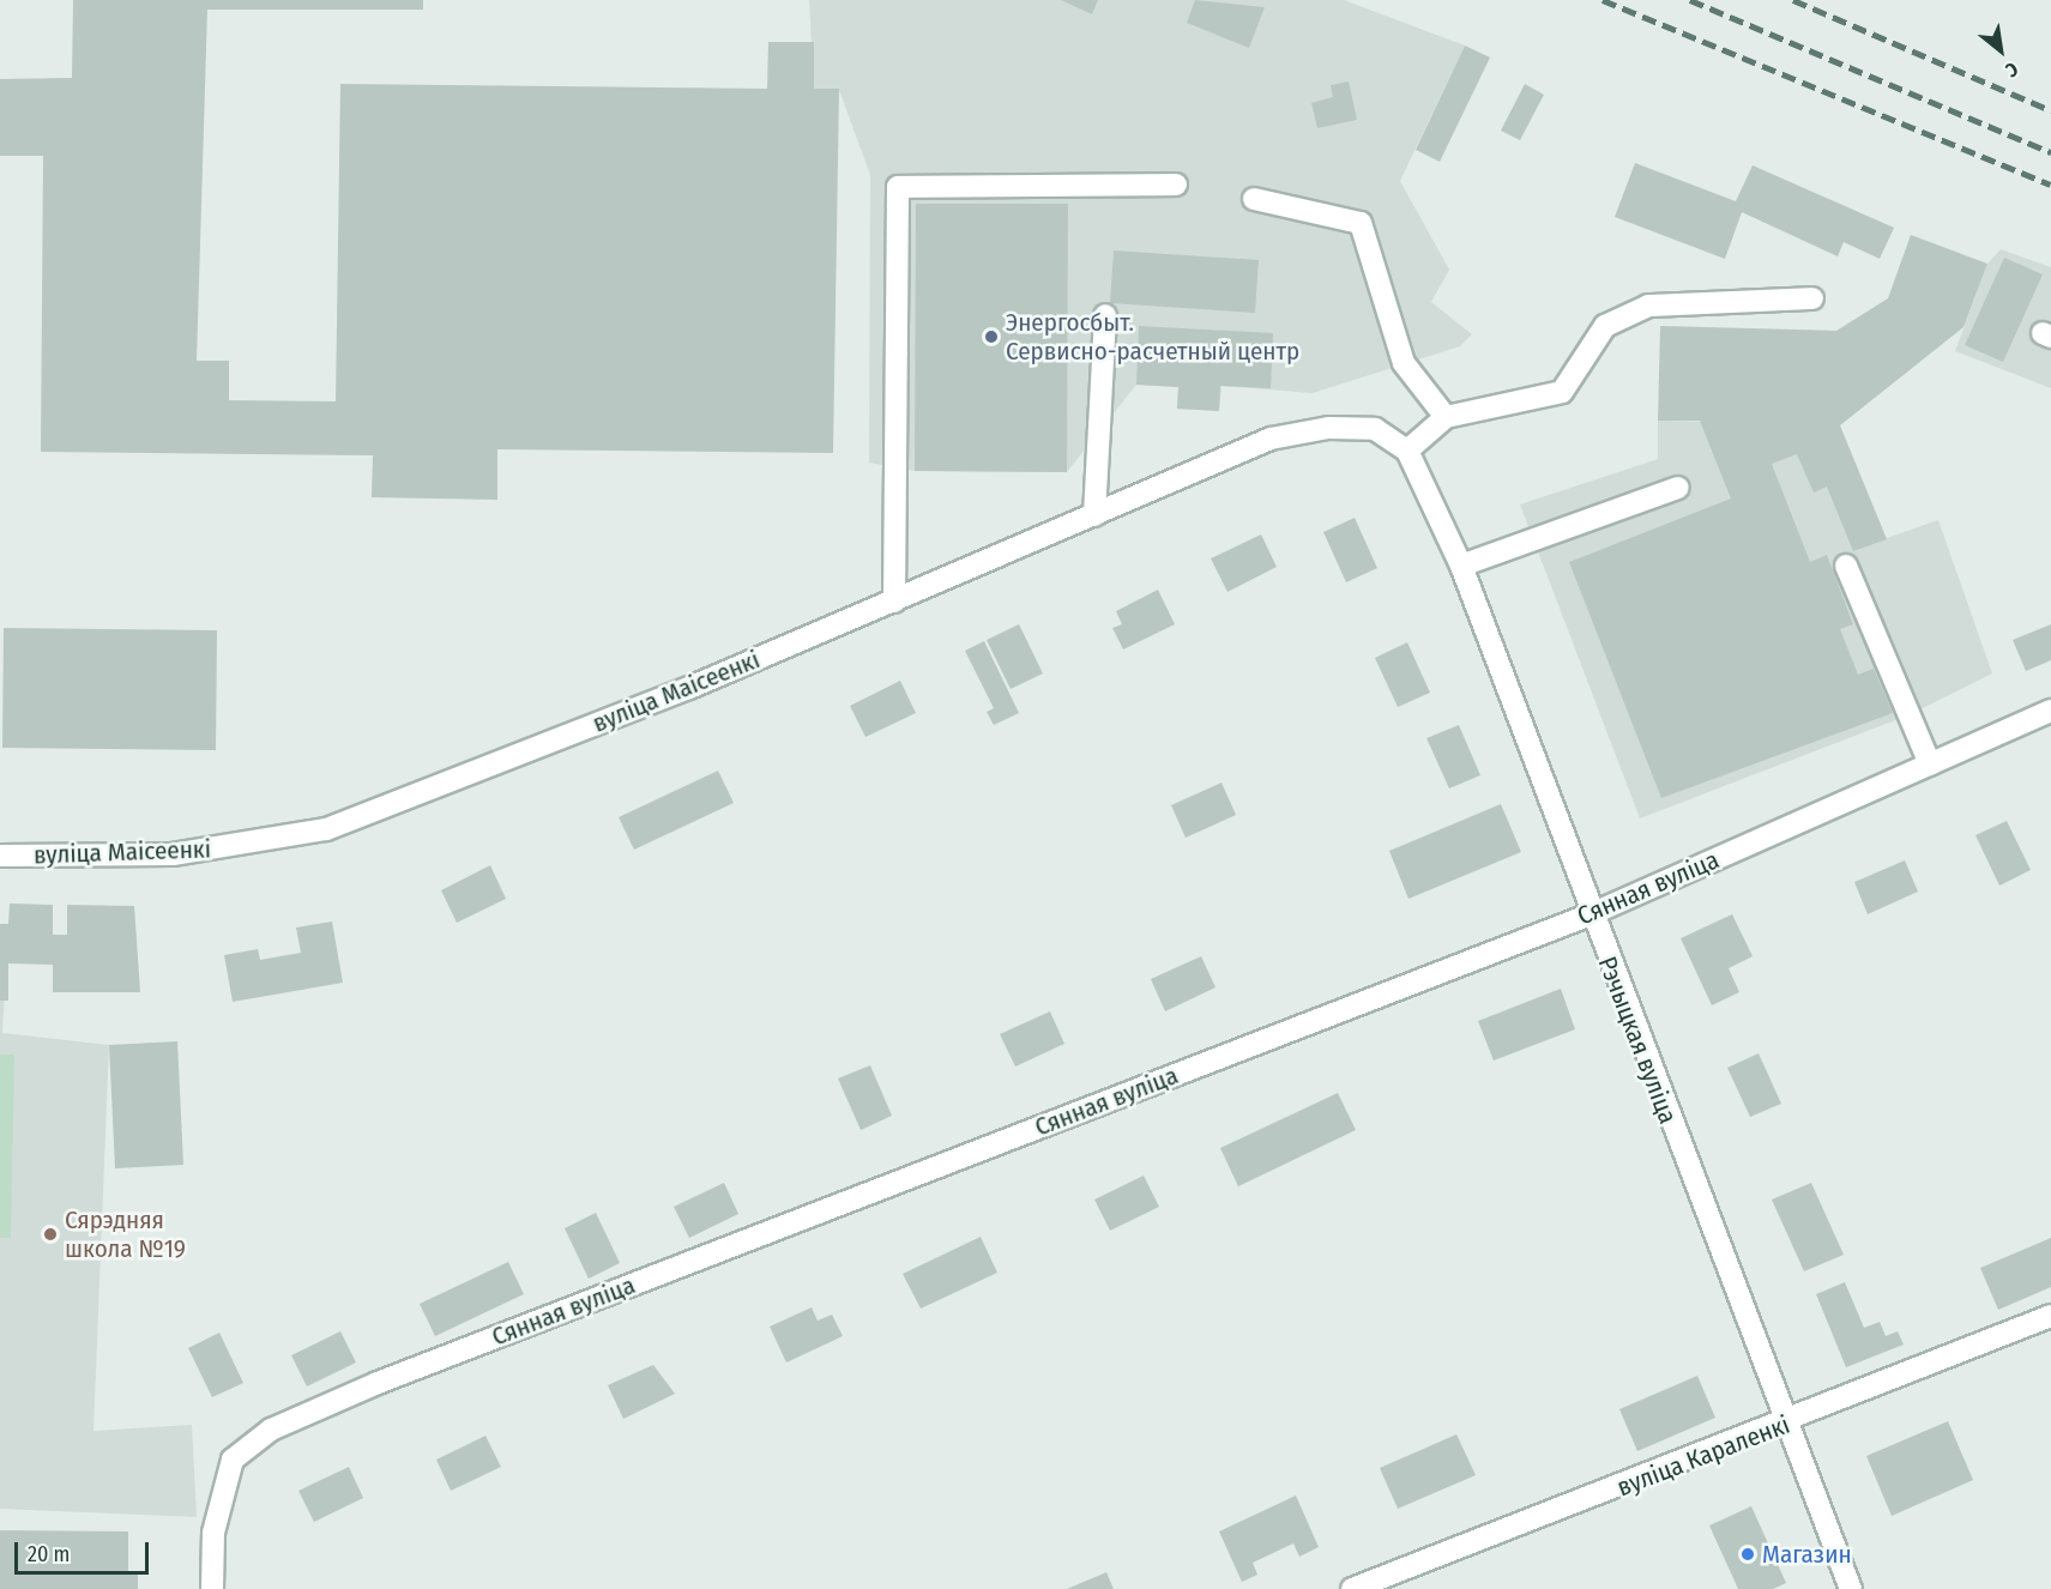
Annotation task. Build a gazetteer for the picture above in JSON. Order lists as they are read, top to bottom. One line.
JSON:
{"streets":{"street":["вуліца Маісеенкі","Сянная вуліца","Рэчыцкая вуліца","вуліца Караленкі"]},"crossings":[["вуліца Маісеенкі","Рэчыцкая вуліца"],["Сянная вуліца","Рэчыцкая вуліца"],["Рэчыцкая вуліца","вуліца Караленкі"]],"places":["Энергосбыт. Сервисно-расчетный центр","Сярэдняя школа №19","Магазин"],"scale_bar":"20 m","north":"bottom right"}
